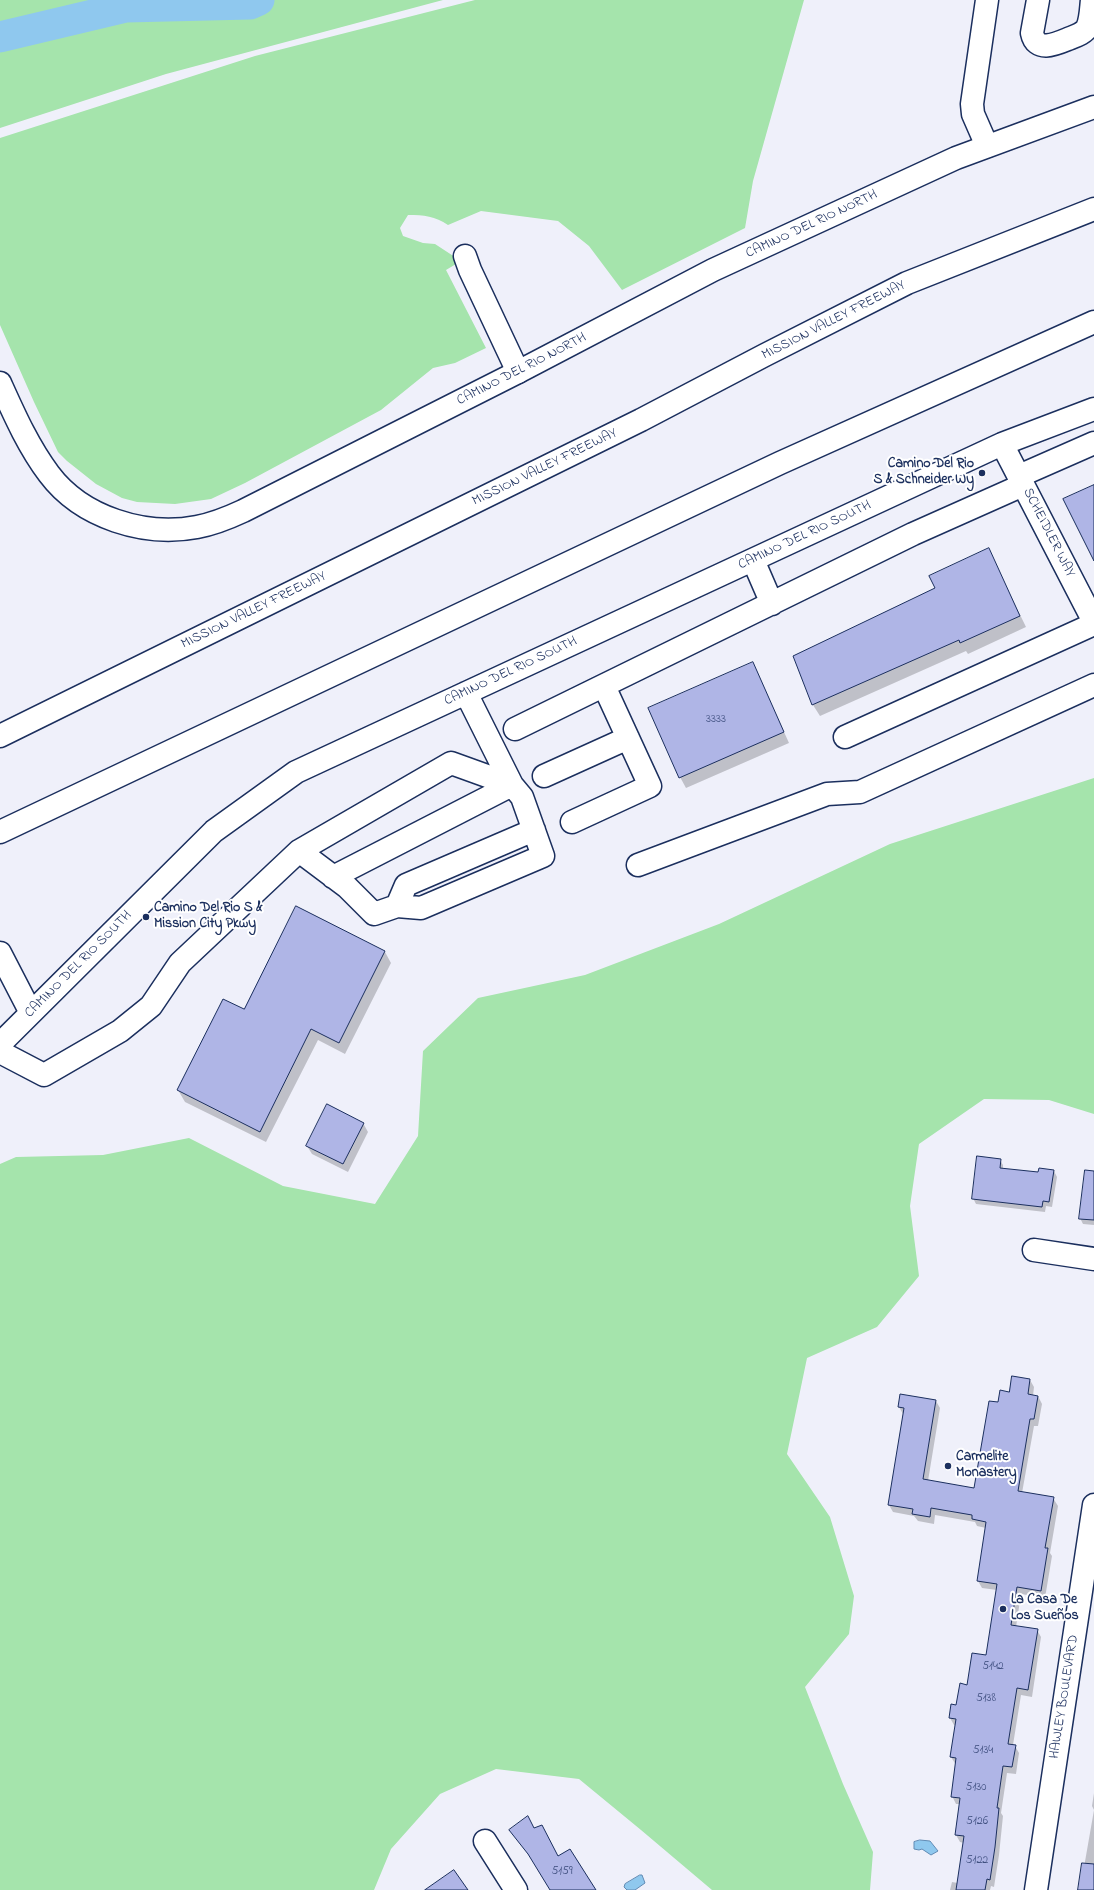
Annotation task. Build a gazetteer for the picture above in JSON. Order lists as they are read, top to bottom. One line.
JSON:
{"streets":{"main road":["CAMINO DEL RIO NORTH","MISSION VALLEY FREEWAY","SCHEIDLER WAY","CAMINO DEL RIO SOUTH","HAWLEY BOULEVARD"]},"crossings":[["SCHEIDLER WAY","CAMINO DEL RIO SOUTH"]],"places":["Camino Del Rio S & Schneider Wy","Camino Del Rio S & Mission City Pkwy","Carmelite Monastery","La Casa De Los Sueños"],"house_numbers":["3333","5142","5138","5134","5130","5126","5122","5159"]}
